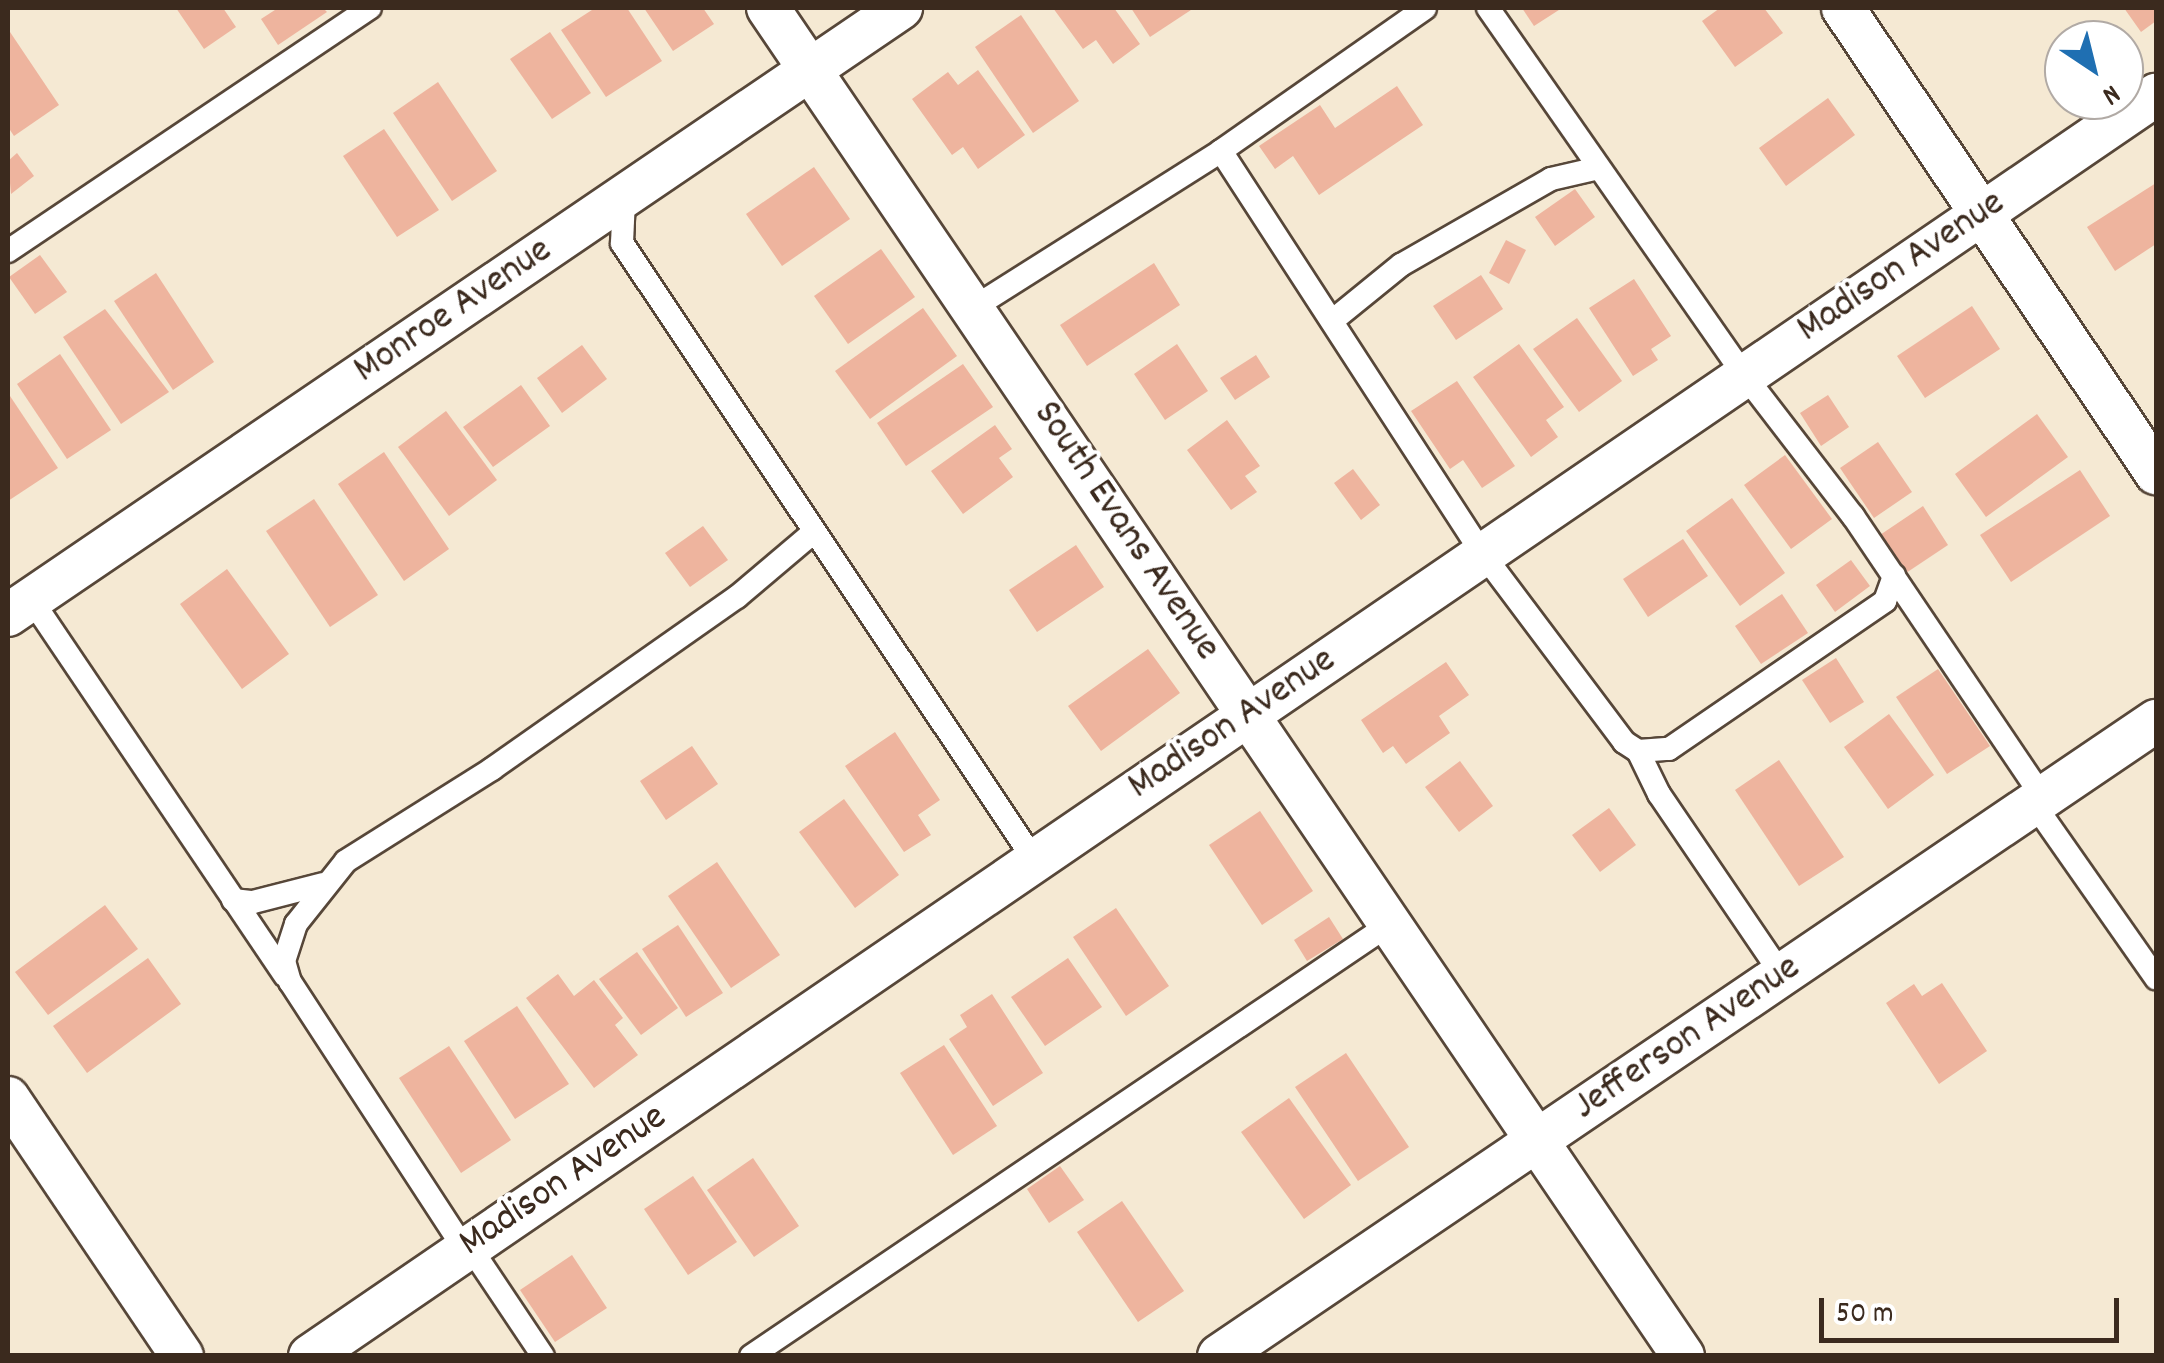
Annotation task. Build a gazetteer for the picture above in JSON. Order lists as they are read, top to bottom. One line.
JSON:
{"streets":{"street":["Madison Avenue","Monroe Avenue","South Evans Avenue","Jefferson Avenue"]},"crossings":[["Madison Avenue","South Evans Avenue"],["Monroe Avenue","South Evans Avenue"],["South Evans Avenue","Jefferson Avenue"]],"scale_bar":"50 m","north":"bottom right"}
